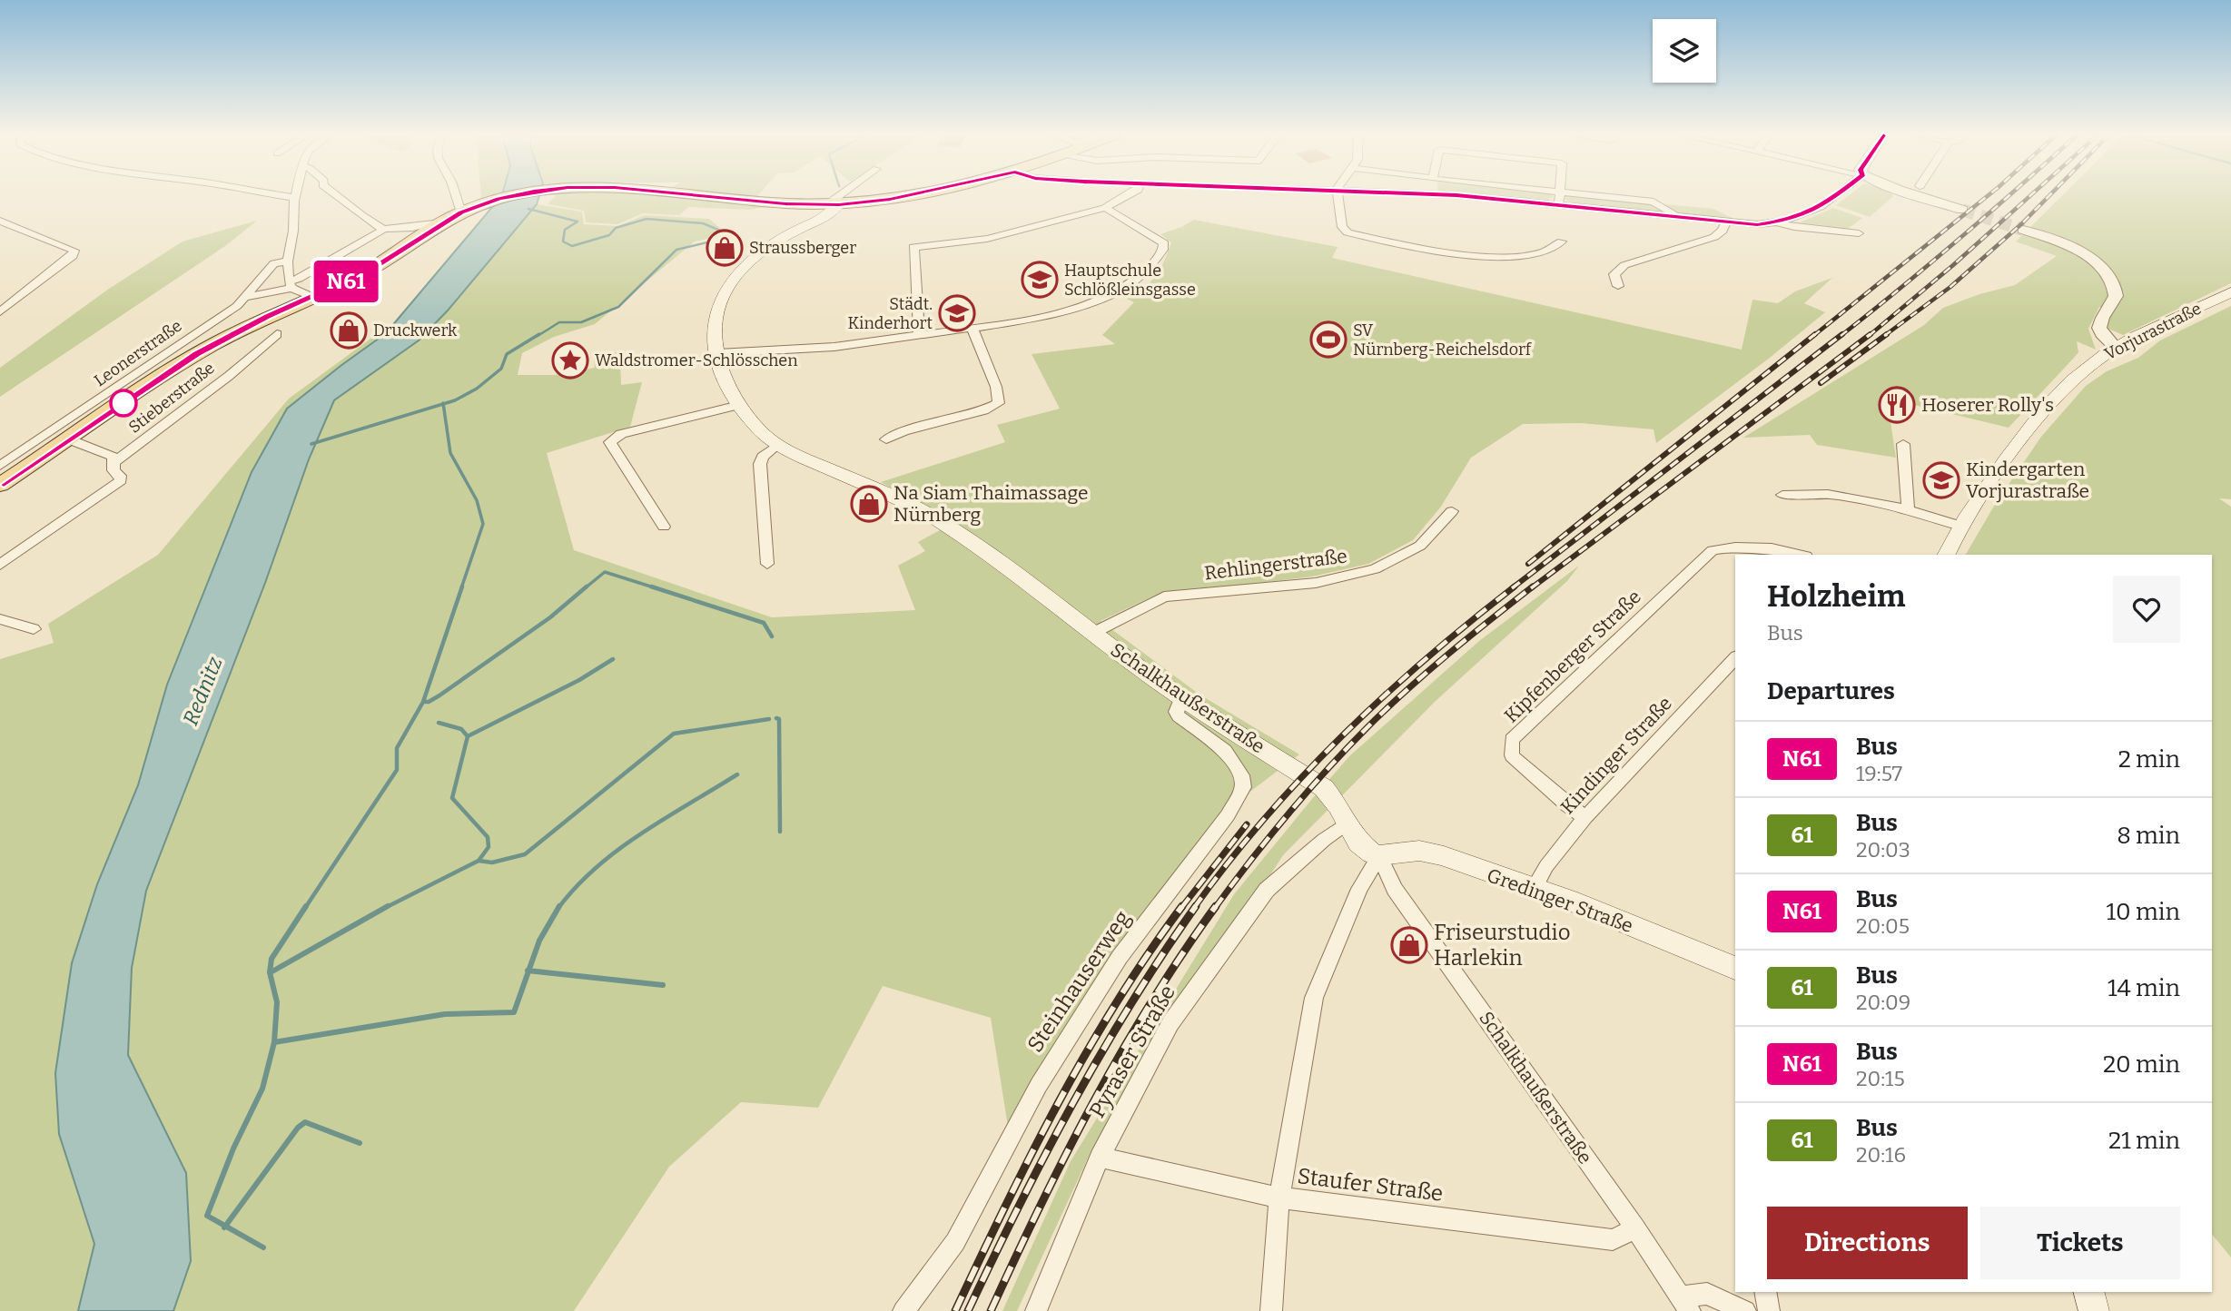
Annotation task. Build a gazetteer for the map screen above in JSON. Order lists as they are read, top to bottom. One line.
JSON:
{"streets":{"main road":["Vorjurastraße","Schalkhaußerstraße","Gredinger Straße"],"street":["Leonerstraße","Stieberstraße","Rehlingerstraße","Kipfenberger Straße","Kindinger Straße","Steinhauserweg","Pyraser Straße","Staufer Straße"]},"crossings":[["Rehlingerstraße","Schalkhaußerstraße"],["Kipfenberger Straße","Kindinger Straße"],["Schalkhaußerstraße","Gredinger Straße"],["Schalkhaußerstraße","Steinhauserweg"],["Schalkhaußerstraße","Pyraser Straße"],["Schalkhaußerstraße","Staufer Straße"],["Kindinger Straße","Gredinger Straße"],["Pyraser Straße","Staufer Straße"]],"water":["Rednitz"],"places":{"shop":["Straussberger","Druckwerk","Na Siam Thaimassage Nürnberg","Friseurstudio Harlekin"],"school or university":["Hauptschule Schlößleinsgasse","Städt. Kinderhort","Kindergarten Vorjurastraße"],"sports":["SV Nürnberg-Reichelsdorf"],"place":["Waldstromer-Schlösschen"],"restaurant":["Hoserer Rolly's"]},"lines":["bus line N61"],"page":{"on_map":"N61","heading":[["Holzheim","Bus"],"Departures"],"list":[{"mark":"N61","name":"Bus","note":"19:57","value":"2 min"},{"mark":"61","name":"Bus","note":"20:03","value":"8 min"},{"mark":"N61","name":"Bus","note":"20:05","value":"10 min"},{"mark":"61","name":"Bus","note":"20:09","value":"14 min"},{"mark":"N61","name":"Bus","note":"20:15","value":"20 min"},{"mark":"61","name":"Bus","note":"20:16","value":"21 min"}],"buttons":["Directions","Tickets"]}}
